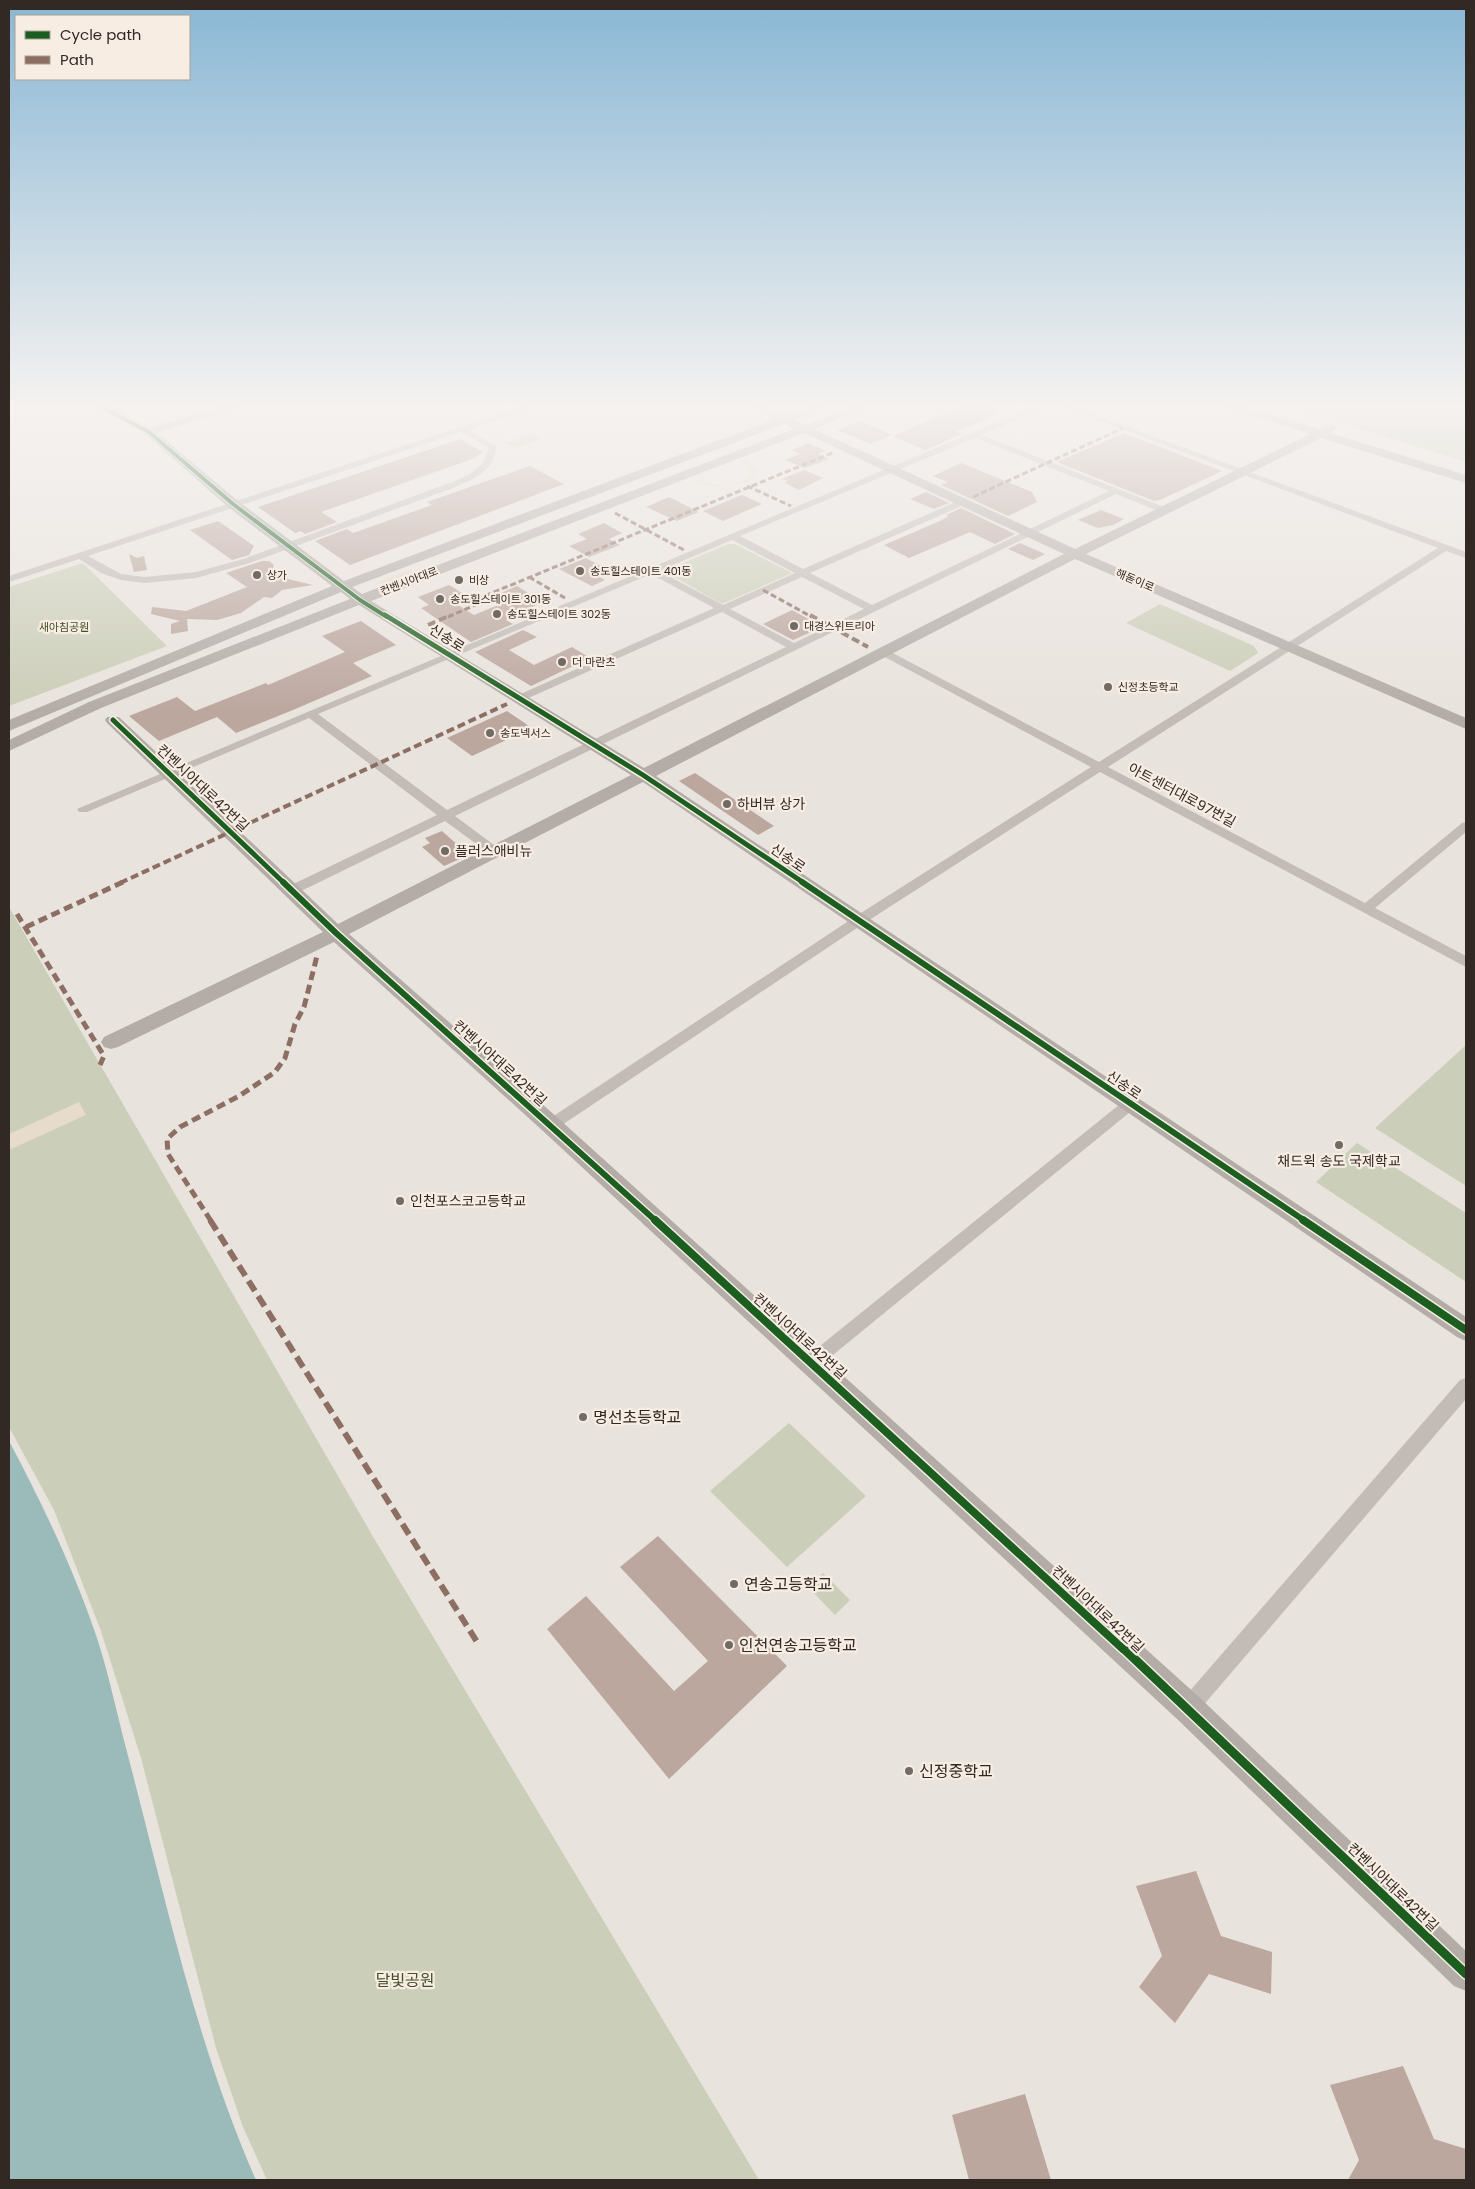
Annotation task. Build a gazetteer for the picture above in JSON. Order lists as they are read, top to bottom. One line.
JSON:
{"streets":{"street":["해돋이로","컨벤시아대로","신송로","컨벤시아대로42번길","아트센터대로97번길"]},"crossings":[["컨벤시아대로","신송로"]],"parks":["새아침공원","달빛공원"],"places":["송도힐스테이트 401동","상가","비상","송도힐스테이트 301동","송도힐스테이트 302동","대경스위트리아","더 마란츠","신정초등학교","송도넥서스","하버뷰 상가","플러스애비뉴","채드윅 송도 국제학교","인천포스코고등학교","명선초등학교","연송고등학교","인천연송고등학교","신정중학교"],"legend":["Cycle path","Path"]}
